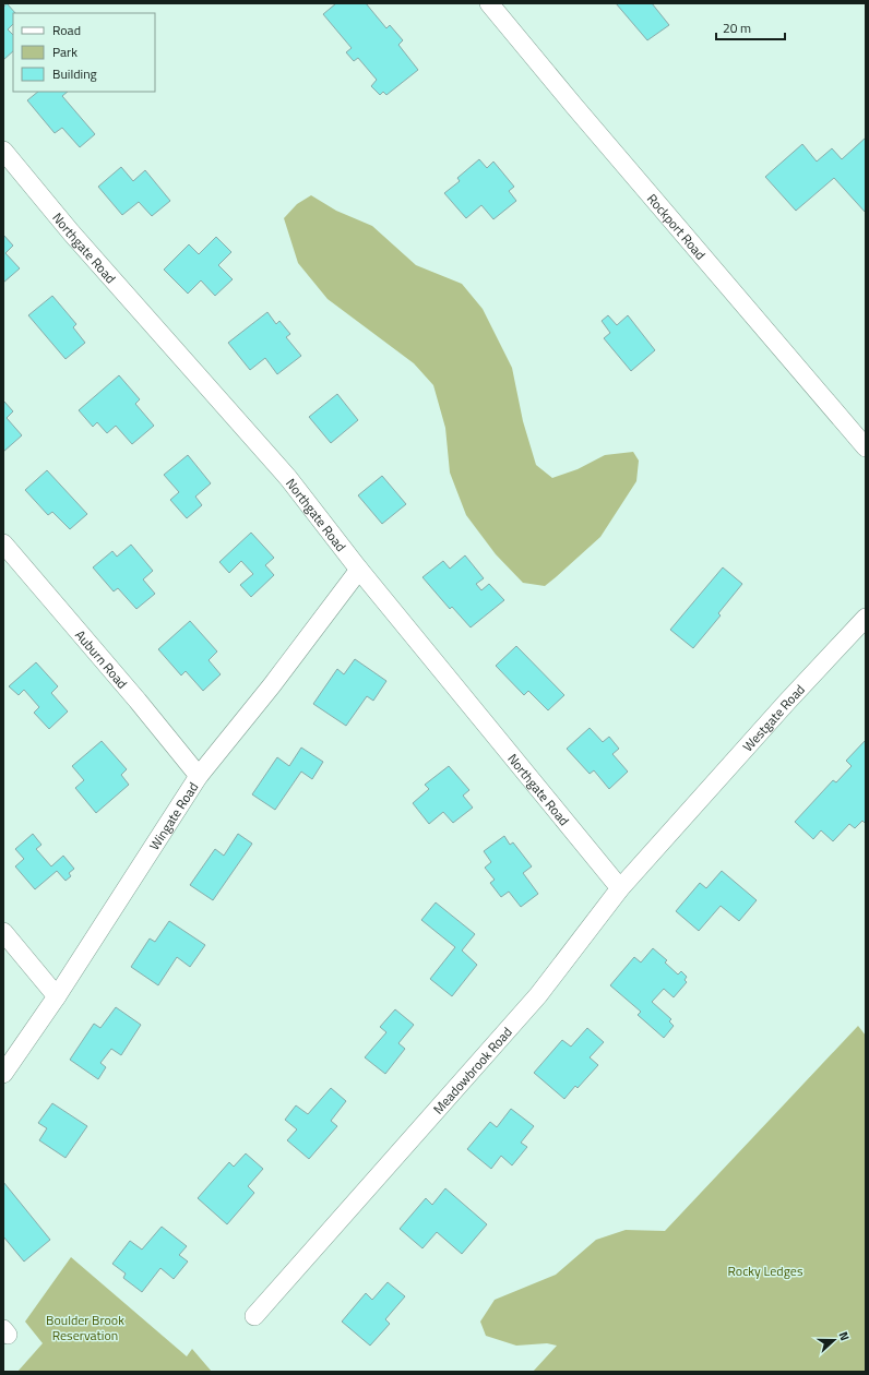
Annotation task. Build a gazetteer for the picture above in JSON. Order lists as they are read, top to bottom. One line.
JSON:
{"streets":{"street":["Rockport Road","Northgate Road","Auburn Road","Westgate Road","Wingate Road","Meadowbrook Road"]},"crossings":[["Northgate Road","Wingate Road"],["Northgate Road","Meadowbrook Road"],["Auburn Road","Wingate Road"],["Westgate Road","Meadowbrook Road"]],"parks":["Rocky Ledges","Boulder Brook Reservation"],"legend":["Road","Park","Building"],"scale_bar":"20 m","north":"right"}
